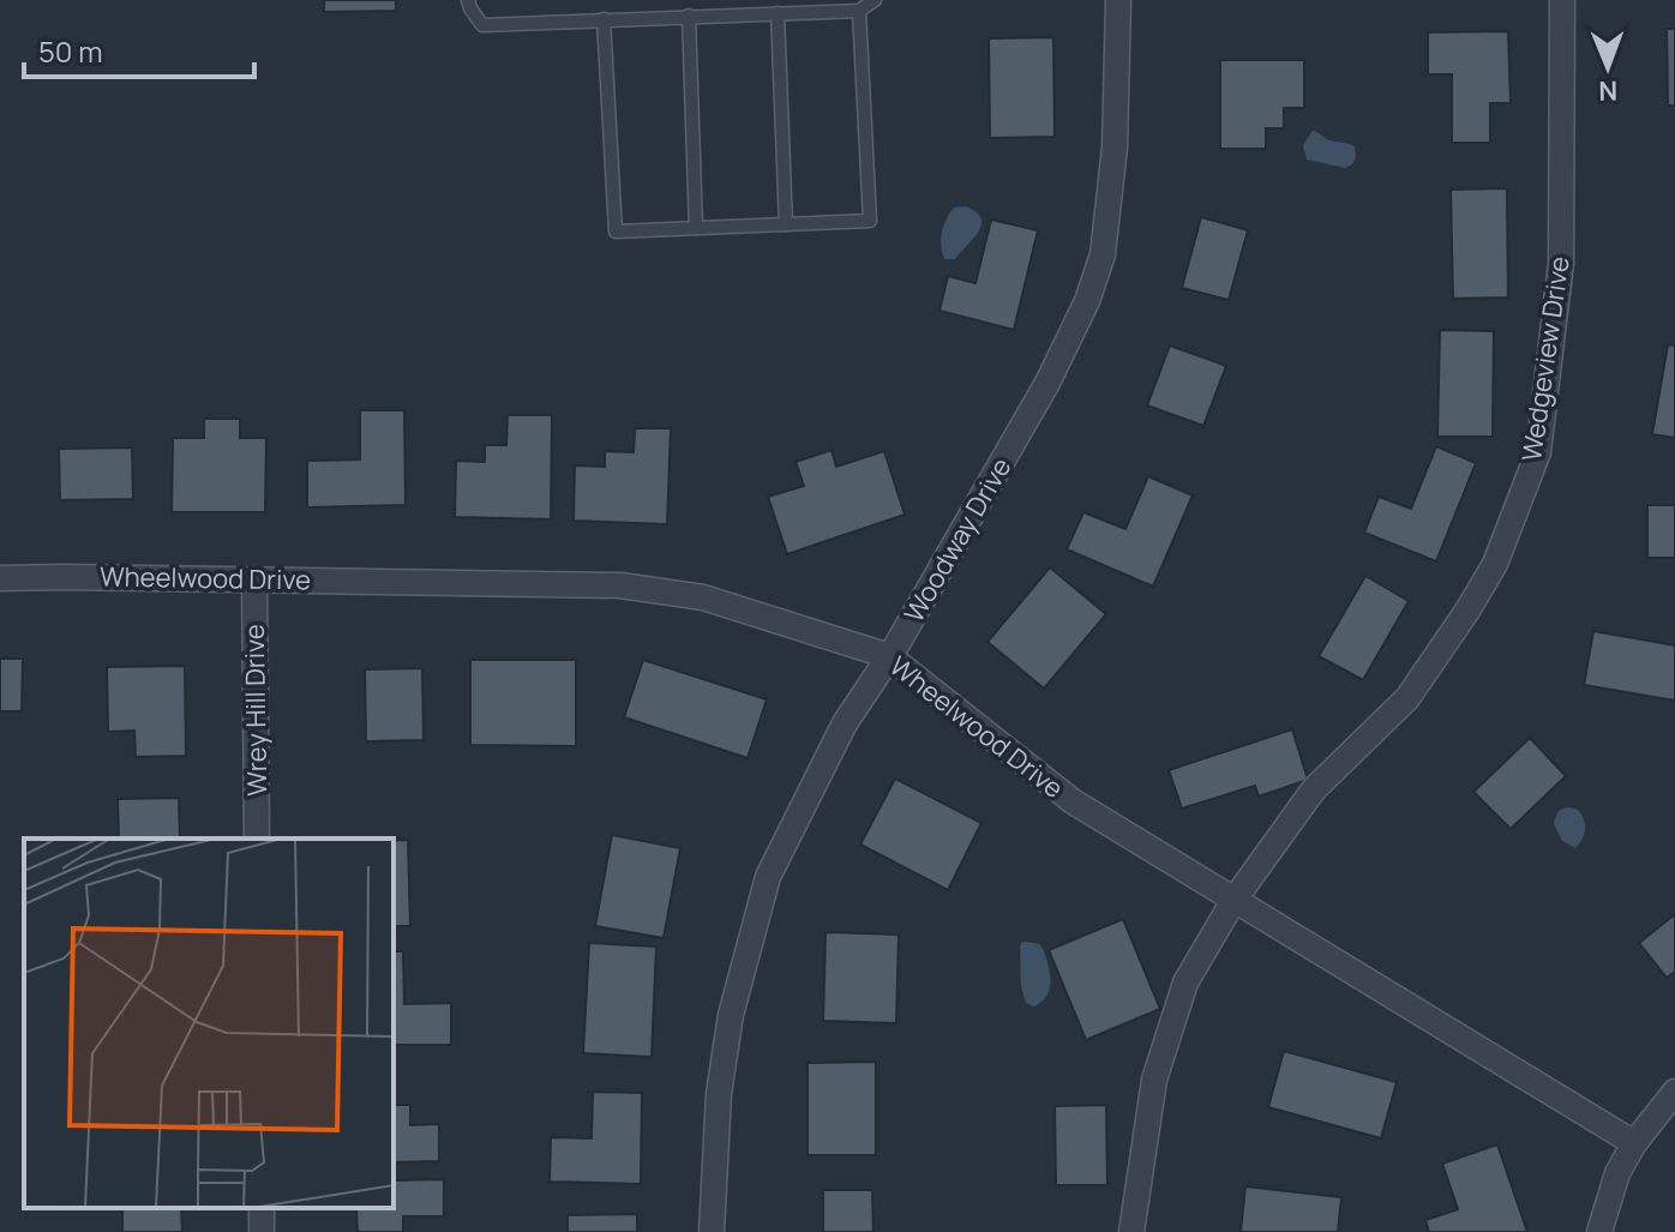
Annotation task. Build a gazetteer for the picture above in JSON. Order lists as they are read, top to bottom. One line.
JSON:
{"streets":{"street":["Wedgeview Drive","Woodway Drive","Wheelwood Drive","Wrey Hill Drive"]},"crossings":[["Wedgeview Drive","Wheelwood Drive"],["Woodway Drive","Wheelwood Drive"],["Wheelwood Drive","Wrey Hill Drive"]],"scale_bar":"50 m","north":"bottom"}
